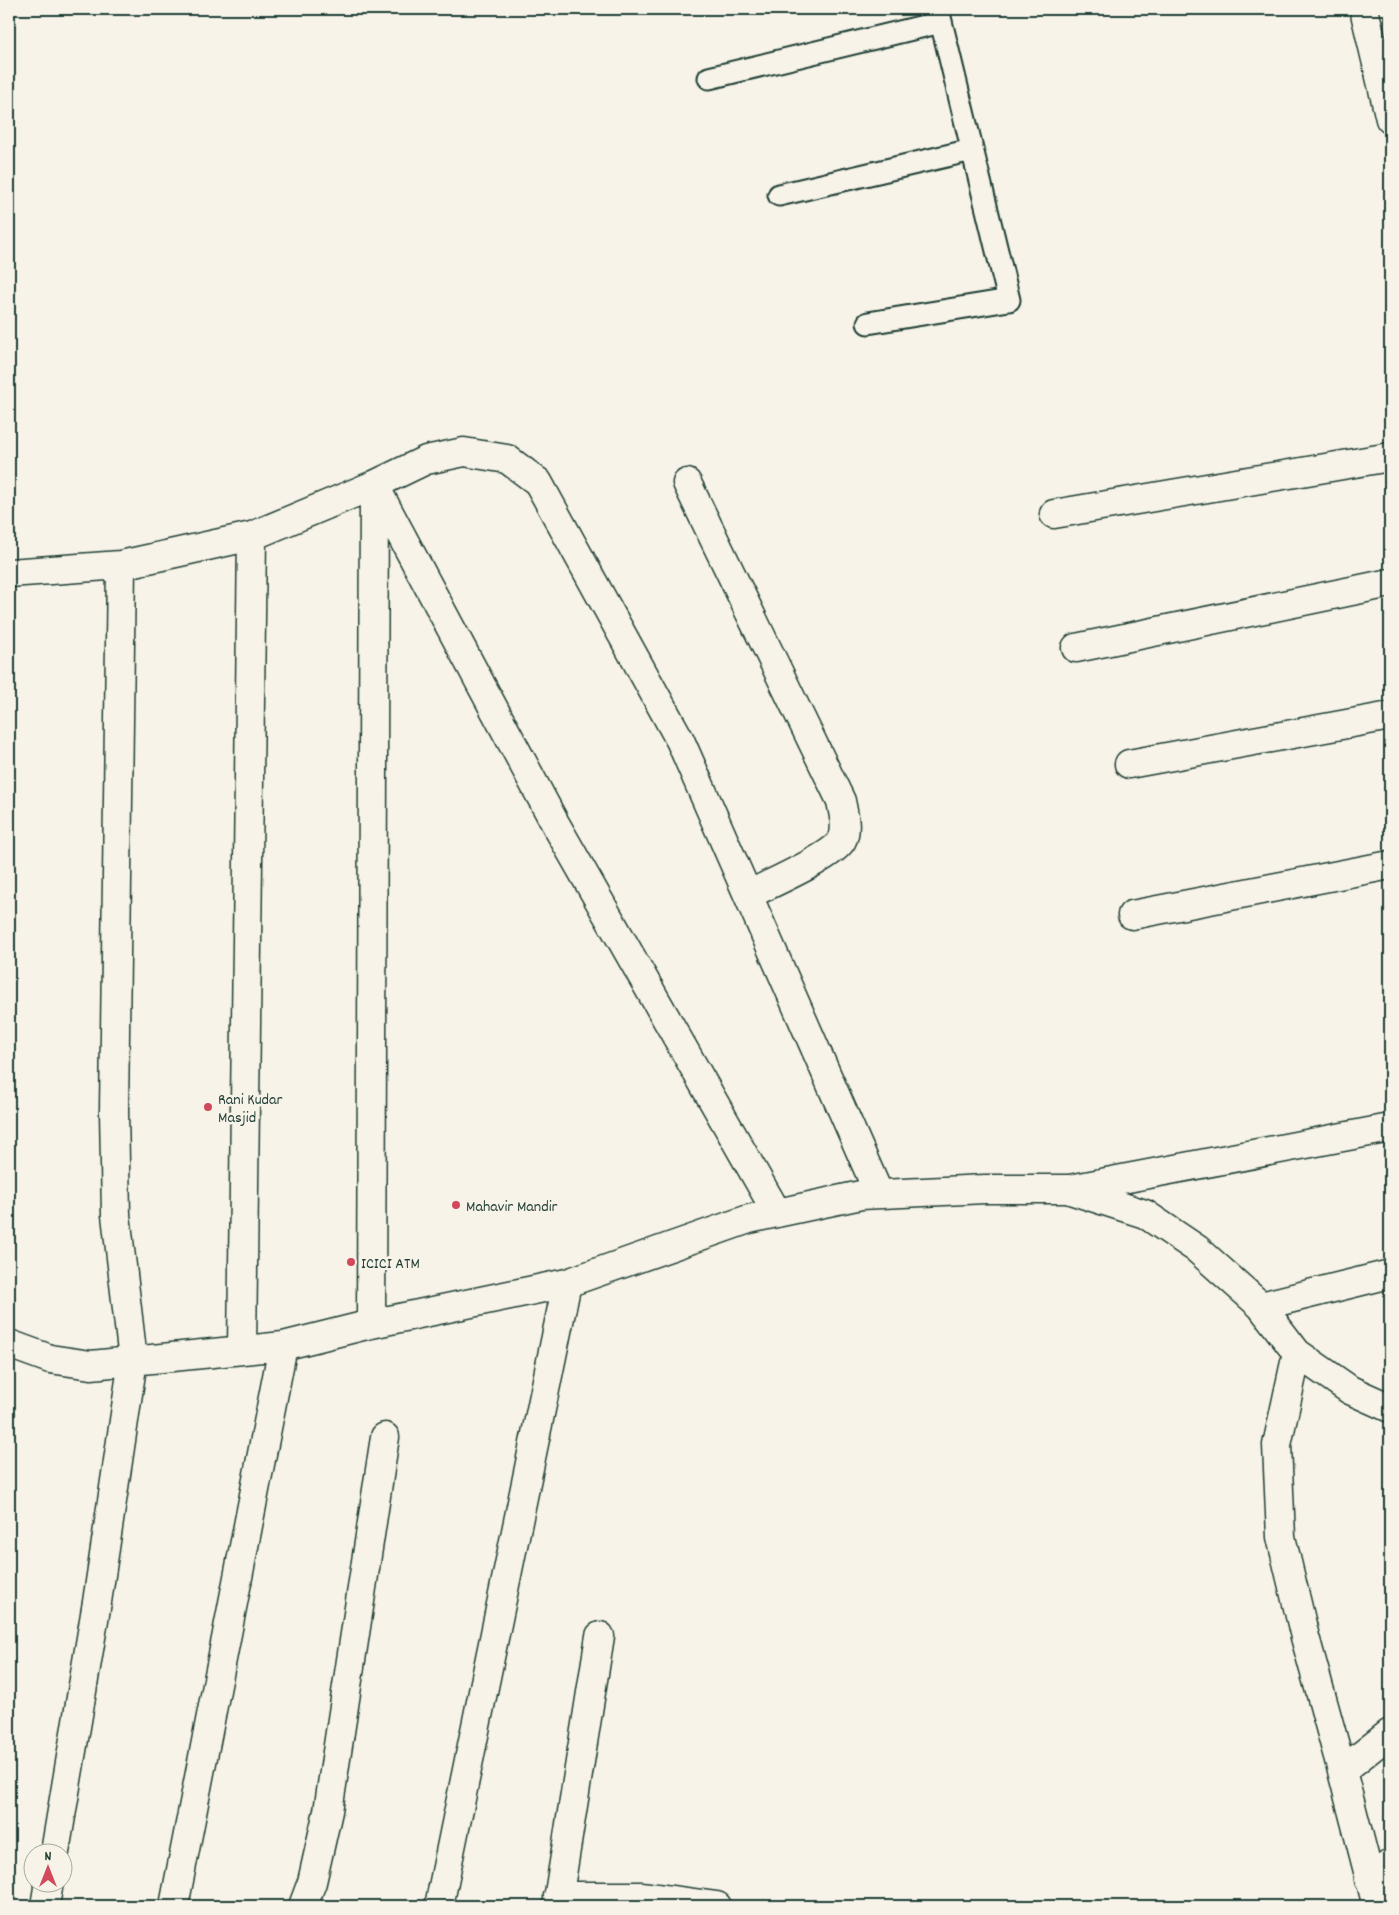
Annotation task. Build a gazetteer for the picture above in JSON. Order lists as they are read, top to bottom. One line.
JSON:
{"places":["Rani Kudar Masjid","Mahavir Mandir","ICICI ATM"],"north":"top"}
